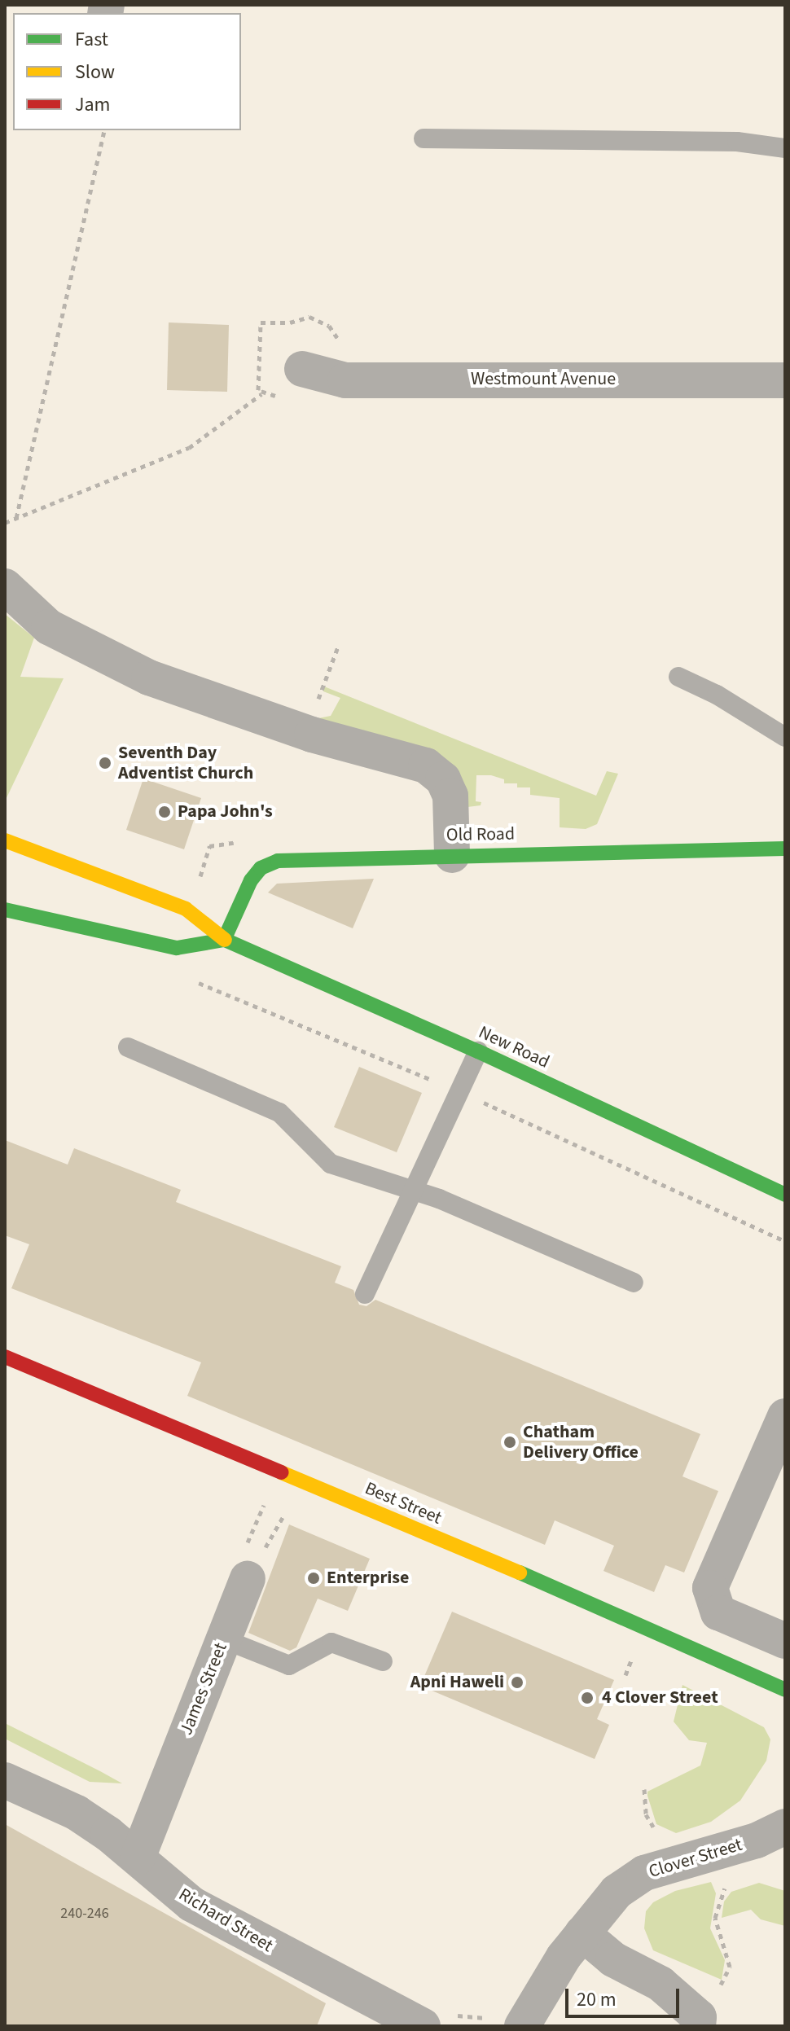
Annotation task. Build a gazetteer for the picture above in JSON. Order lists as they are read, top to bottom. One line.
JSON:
{"streets":{"main road":["Old Road","New Road","Best Street"],"street":["Westmount Avenue","James Street","Clover Street","Richard Street"]},"crossings":[["Old Road","New Road"],["James Street","Richard Street"]],"places":["Seventh Day Adventist Church","Papa John's","Chatham Delivery Office","Enterprise","Apni Haweli","4 Clover Street"],"house_numbers":["240-246"],"legend":["Fast","Slow","Jam"],"scale_bar":"20 m"}
